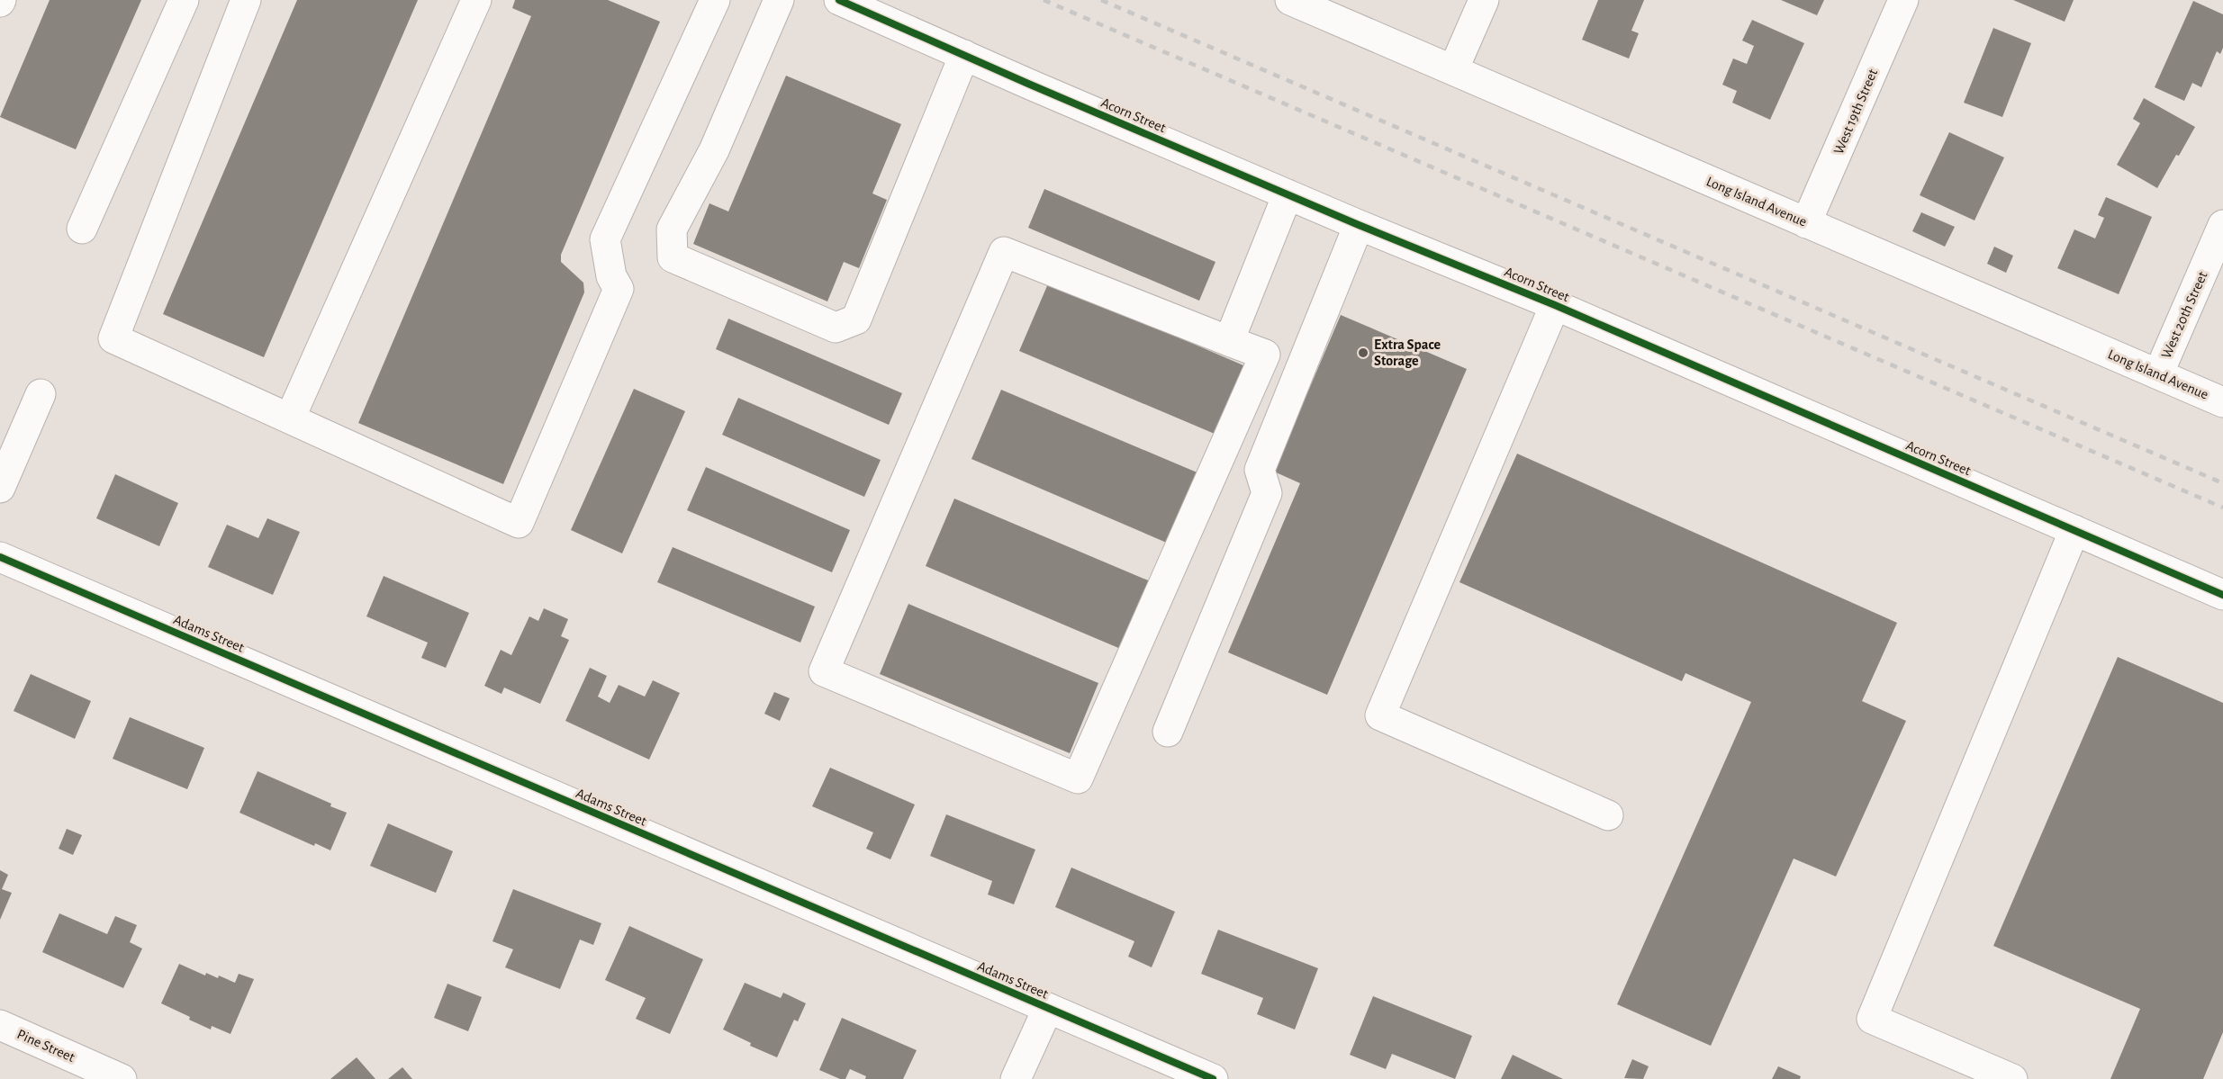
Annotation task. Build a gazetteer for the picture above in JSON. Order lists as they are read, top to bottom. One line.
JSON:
{"streets":{"street":["West 19th Street","Acorn Street","Long Island Avenue","West 20th Street","Adams Street","Pine Street"]},"crossings":[["West 19th Street","Long Island Avenue"],["Long Island Avenue","West 20th Street"]],"places":["Extra Space Storage"]}
